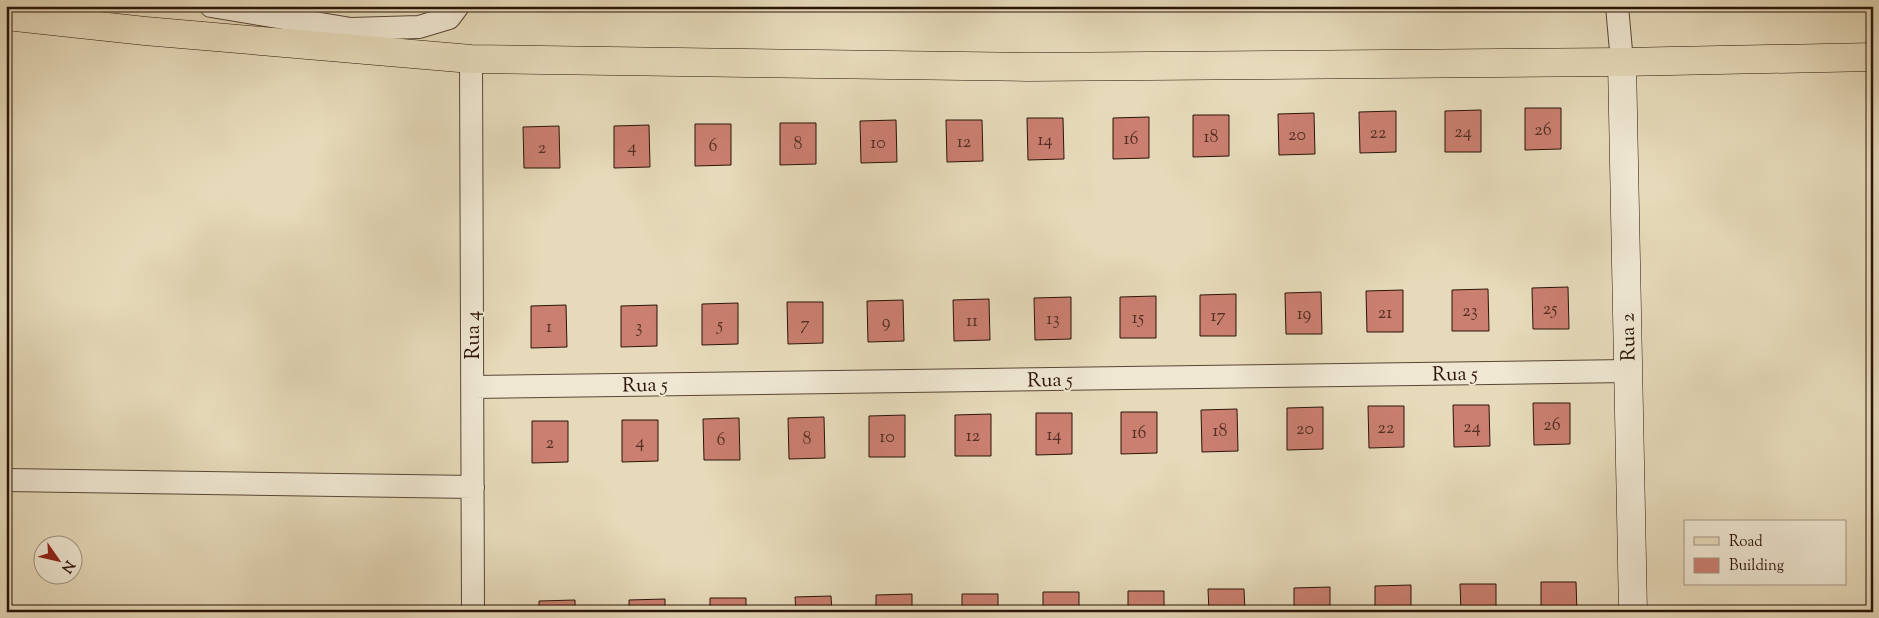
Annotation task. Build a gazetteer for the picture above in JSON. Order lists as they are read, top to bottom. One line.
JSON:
{"streets":{"street":["Rua 4","Rua 2","Rua 5"]},"crossings":[["Rua 4","Rua 5"],["Rua 2","Rua 5"]],"house_numbers":["26","24","22","20","18","16","14","12","10","8","6","4","2","25","23","21","19","17","15","13","11","9","7","5","1","3","26","24","22","20","18","16","14","12","10","8","6","4","2"],"legend":["Road","Building"],"north":"bottom right"}
